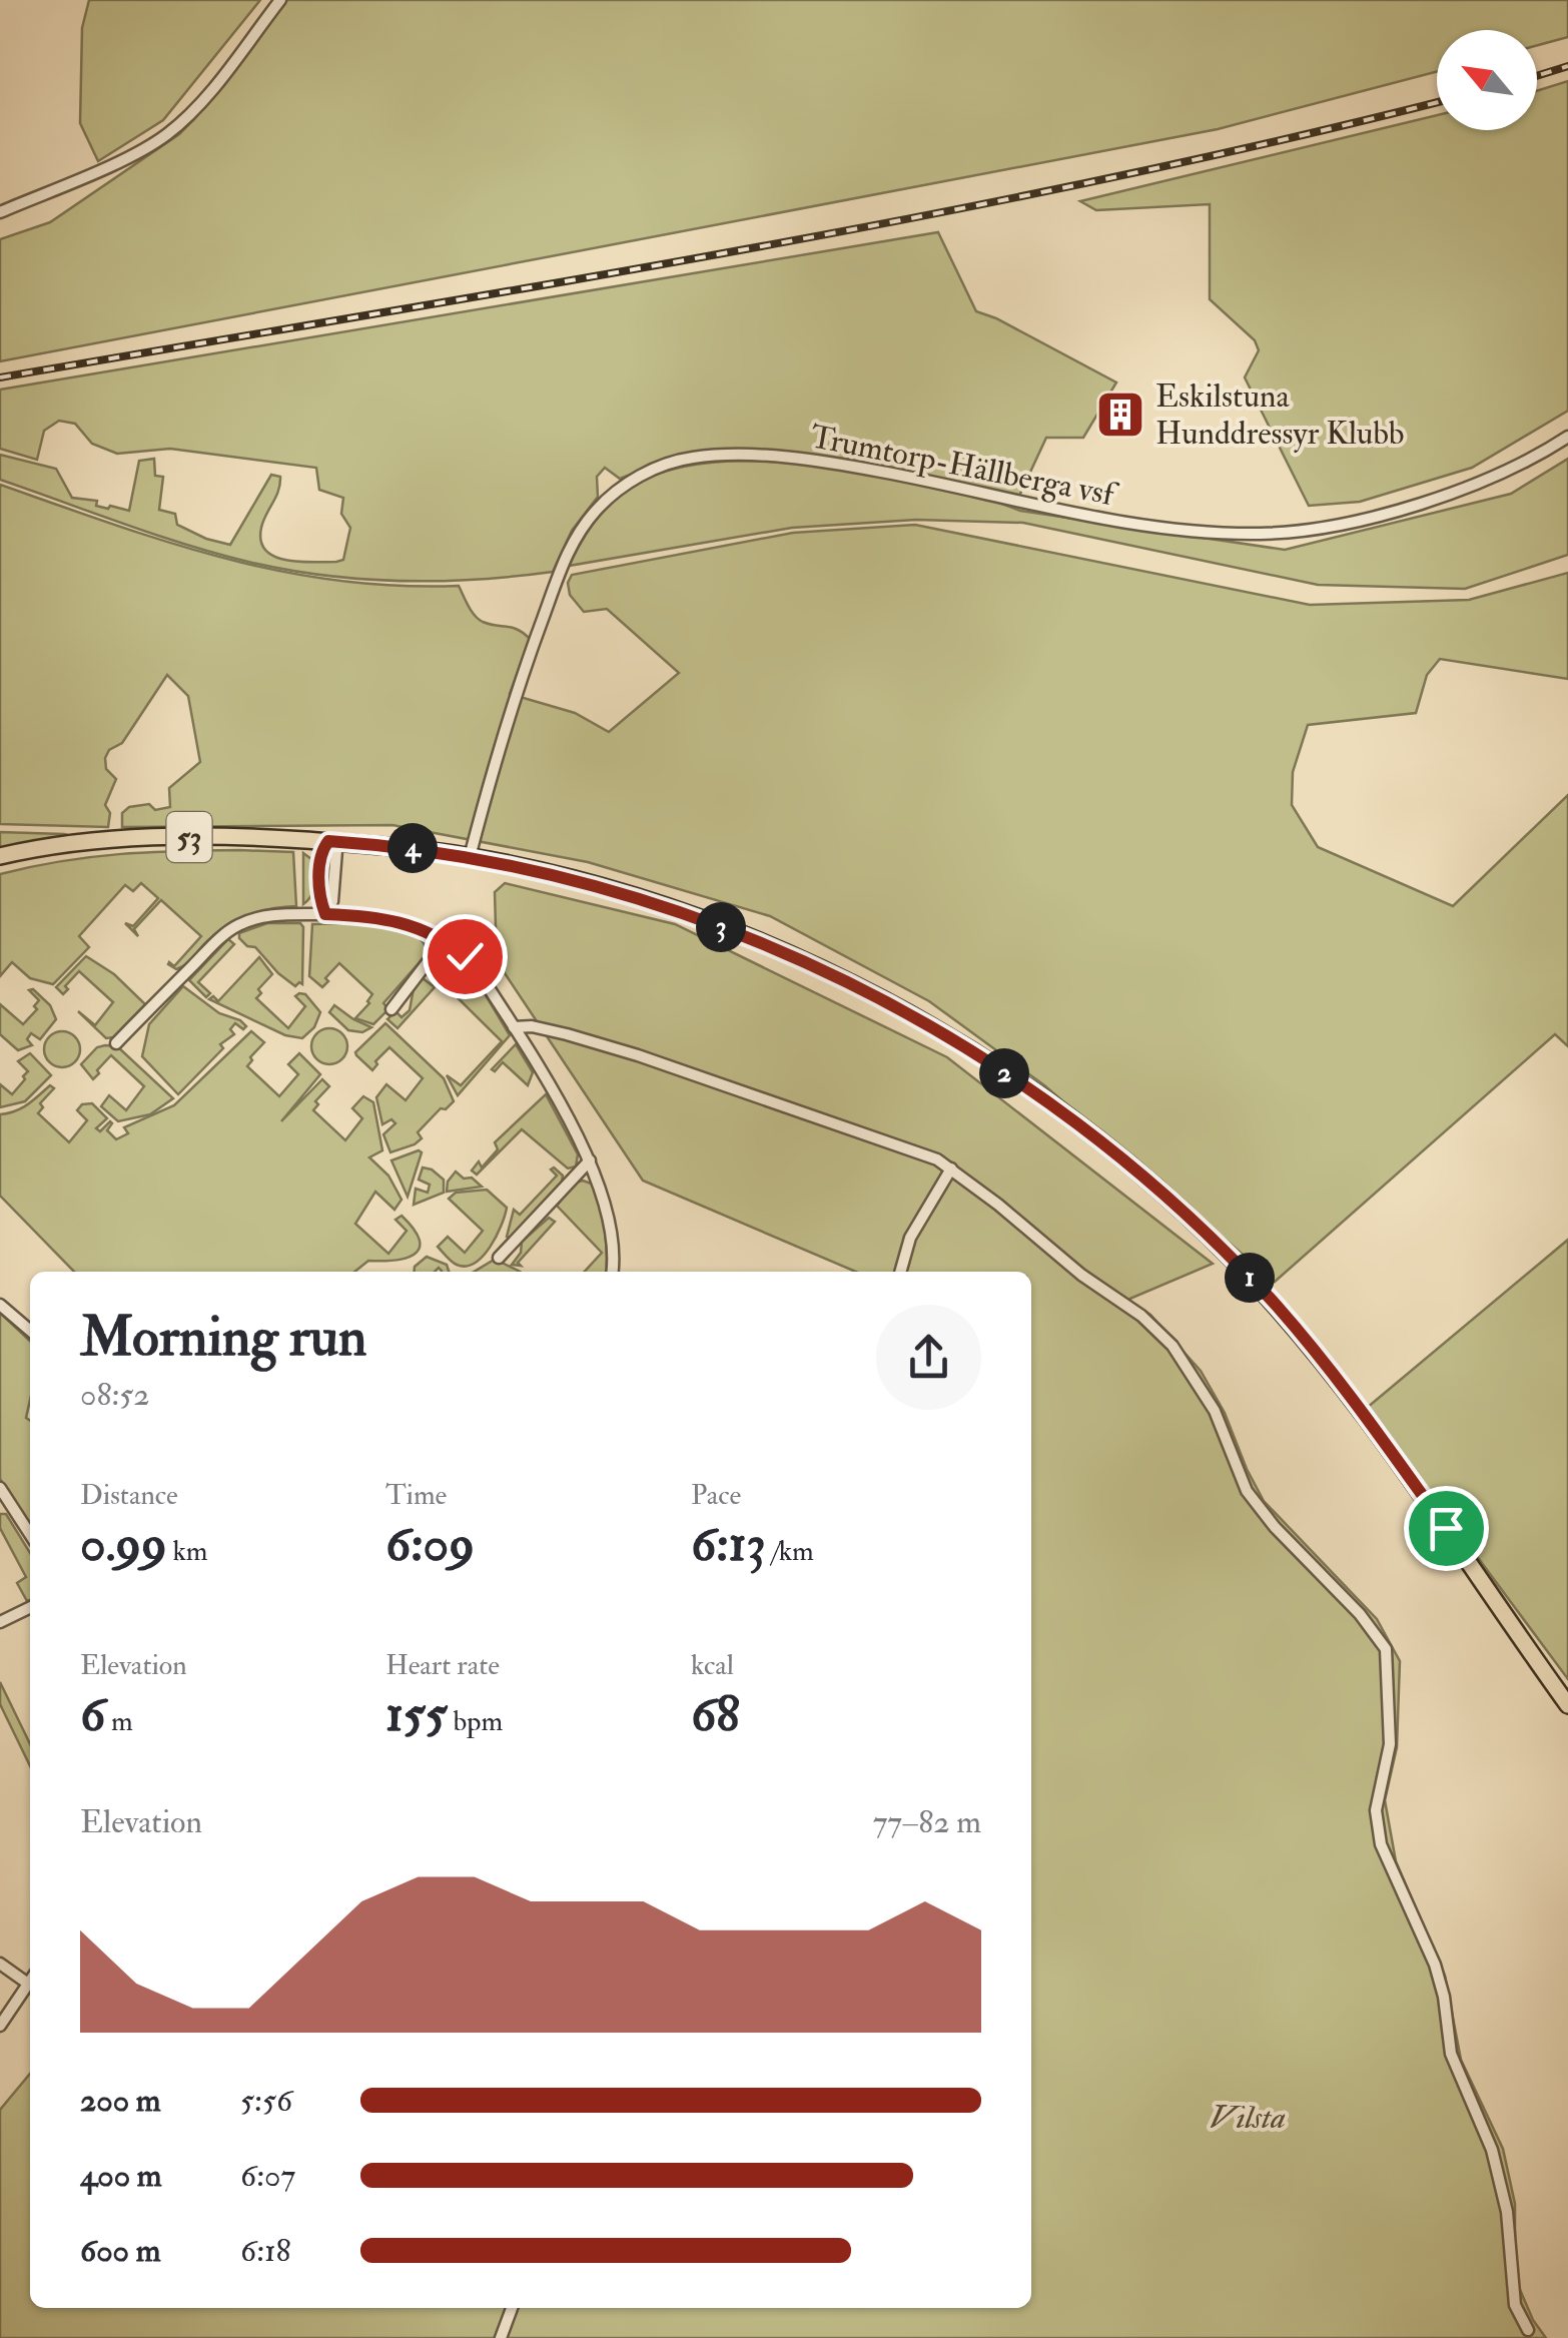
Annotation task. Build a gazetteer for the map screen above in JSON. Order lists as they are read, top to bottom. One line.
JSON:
{"streets":{"main road":["53"],"street":["Trumtorp-Hällberga vsf"]},"crossings":[["Trumtorp-Hällberga vsf","53"]],"parks":["Vilsta"],"places":{"building":["Eskilstuna Hunddressyr Klubb"]},"north":"top left","page":{"pins":["4","3","2","1"],"heading":["Morning run","08:52"],"stats":[["Distance","0.99 km"],["Time","6:09"],["Pace","6:13 /km"],["Elevation","6 m"],["Heart rate","155 bpm"],["kcal","68"]],"chart":["Elevation","77–82 m"],"list":[{"name":"200 m","note":"5:56"},{"name":"400 m","note":"6:07"},{"name":"600 m","note":"6:18"}]}}
